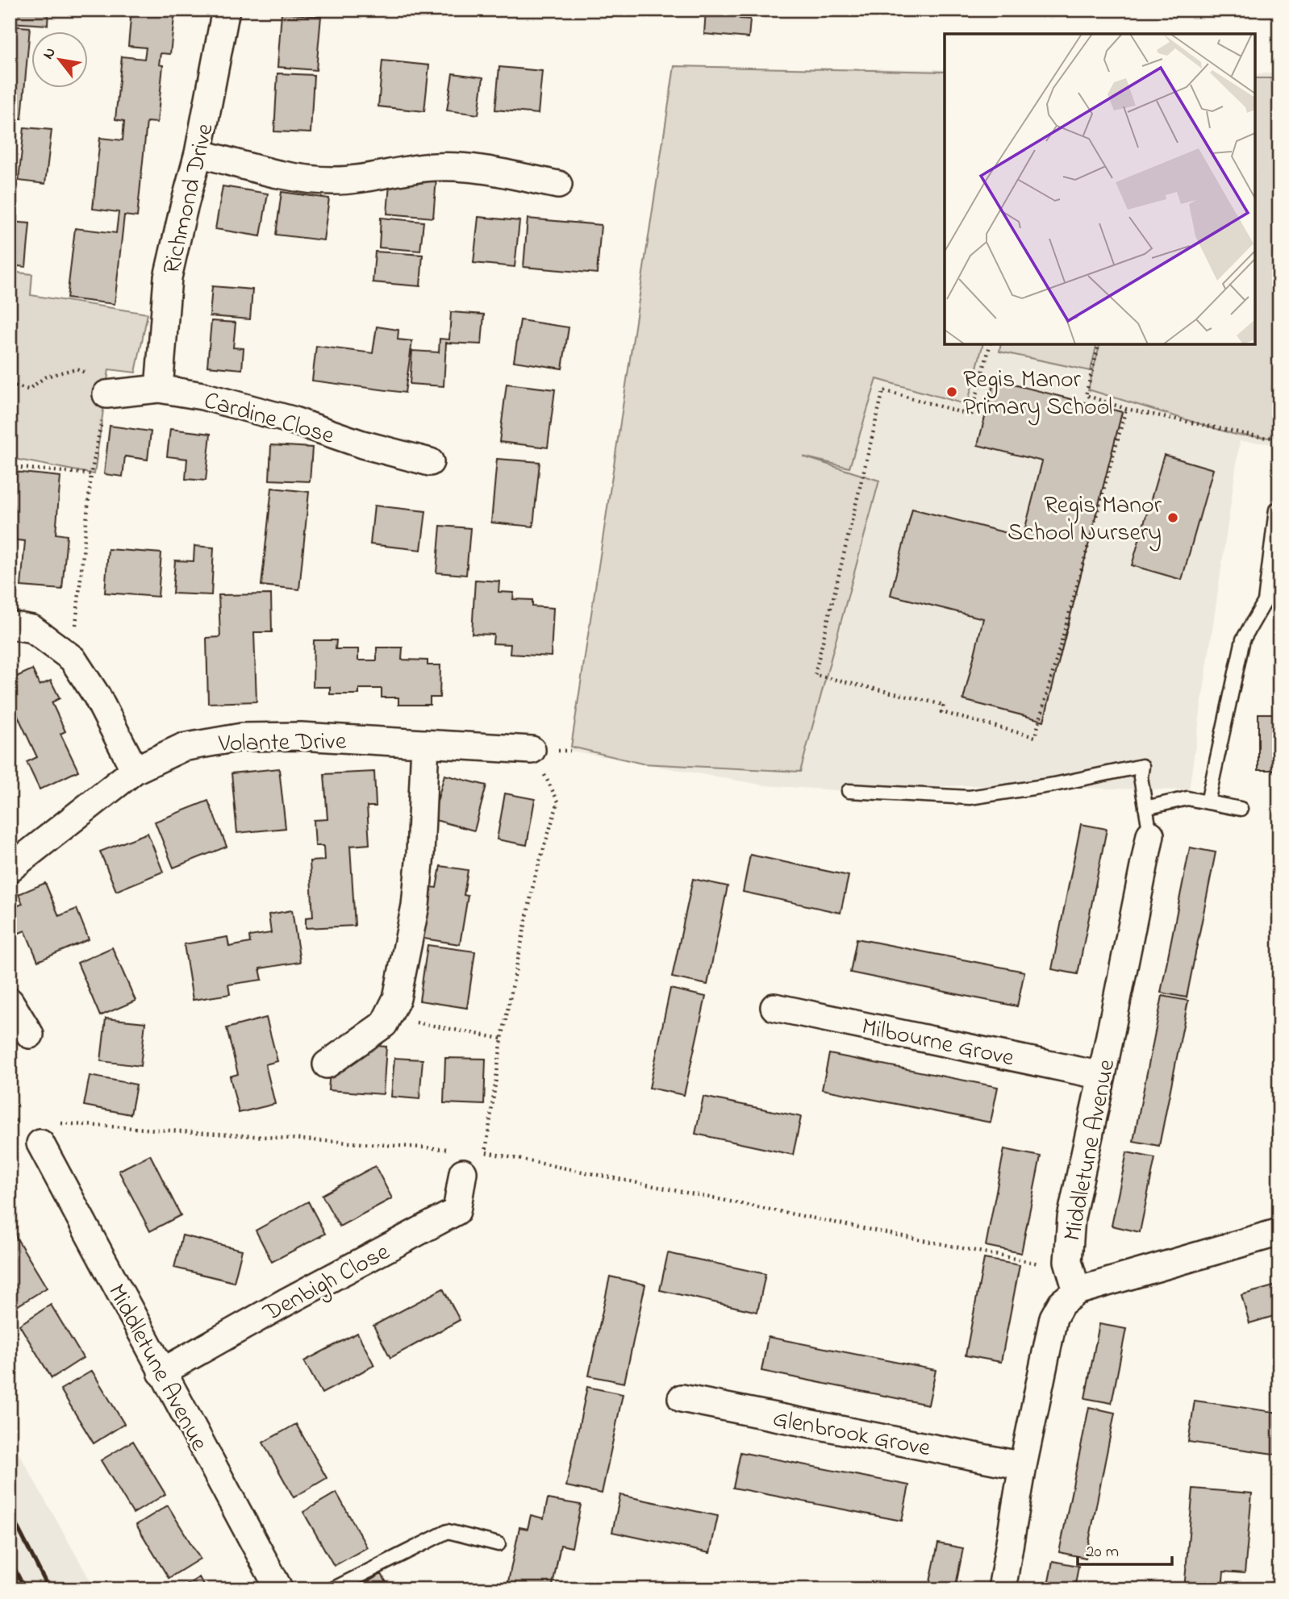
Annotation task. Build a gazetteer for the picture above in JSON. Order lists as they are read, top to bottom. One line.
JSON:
{"streets":{"street":["Richmond Drive","Cardine Close","Volante Drive","Milbourne Grove","Middletune Avenue","Denbigh Close","Glenbrook Grove"]},"crossings":[["Richmond Drive","Cardine Close"],["Milbourne Grove","Middletune Avenue"],["Middletune Avenue","Denbigh Close"]],"places":["Regis Manor Primary School","Regis Manor School Nursery"],"scale_bar":"20 m","north":"top left"}
